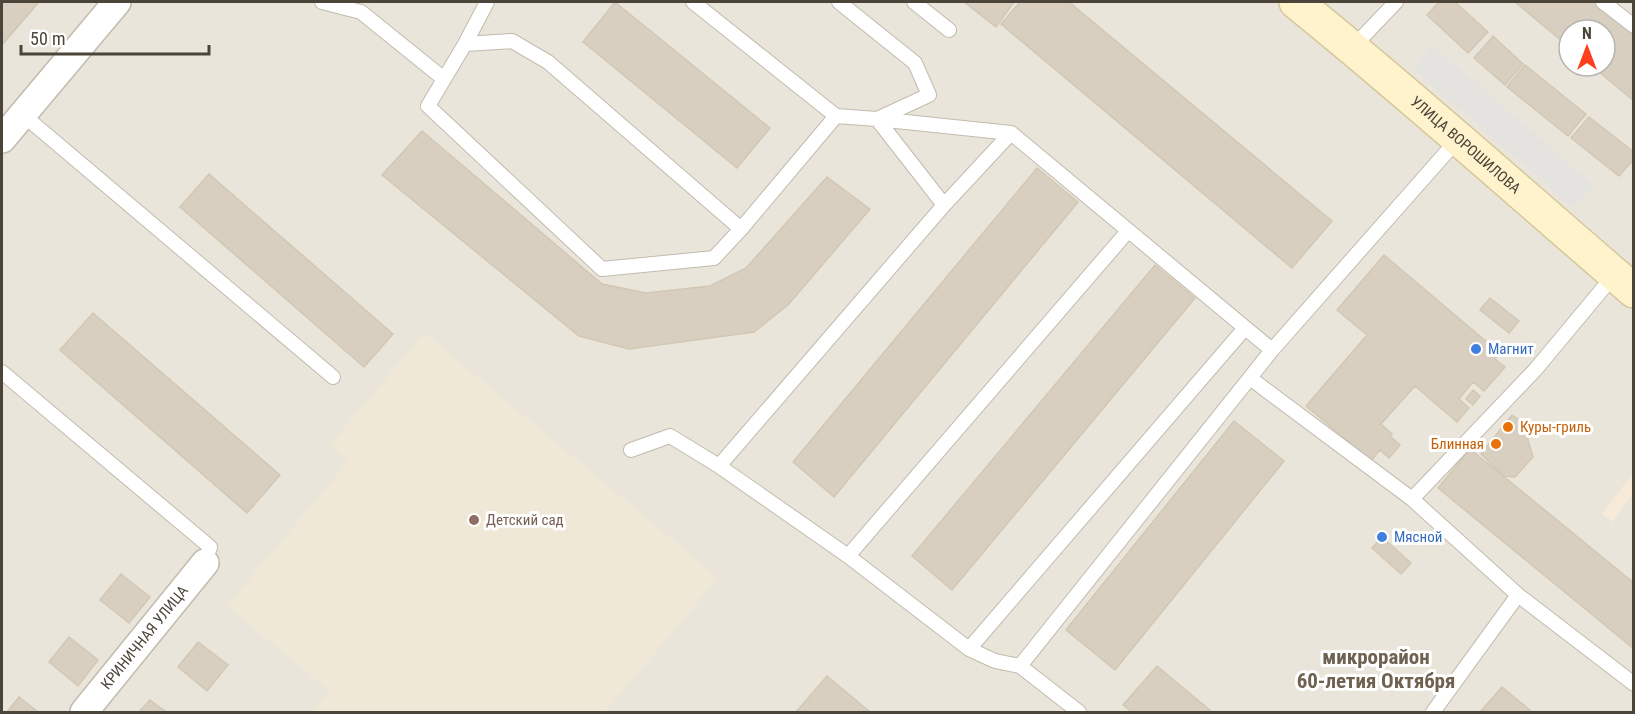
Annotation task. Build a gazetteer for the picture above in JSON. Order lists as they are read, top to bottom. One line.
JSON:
{"streets":{"main road":["УЛИЦА ВОРОШИЛОВА"],"street":["КРИНИЧНАЯ УЛИЦА"]},"districts":["микрорайон 60-летия Октября"],"places":["Магнит","Куры-гриль","Блинная","Детский сад","Мясной"],"scale_bar":"50 m","north":"top"}
